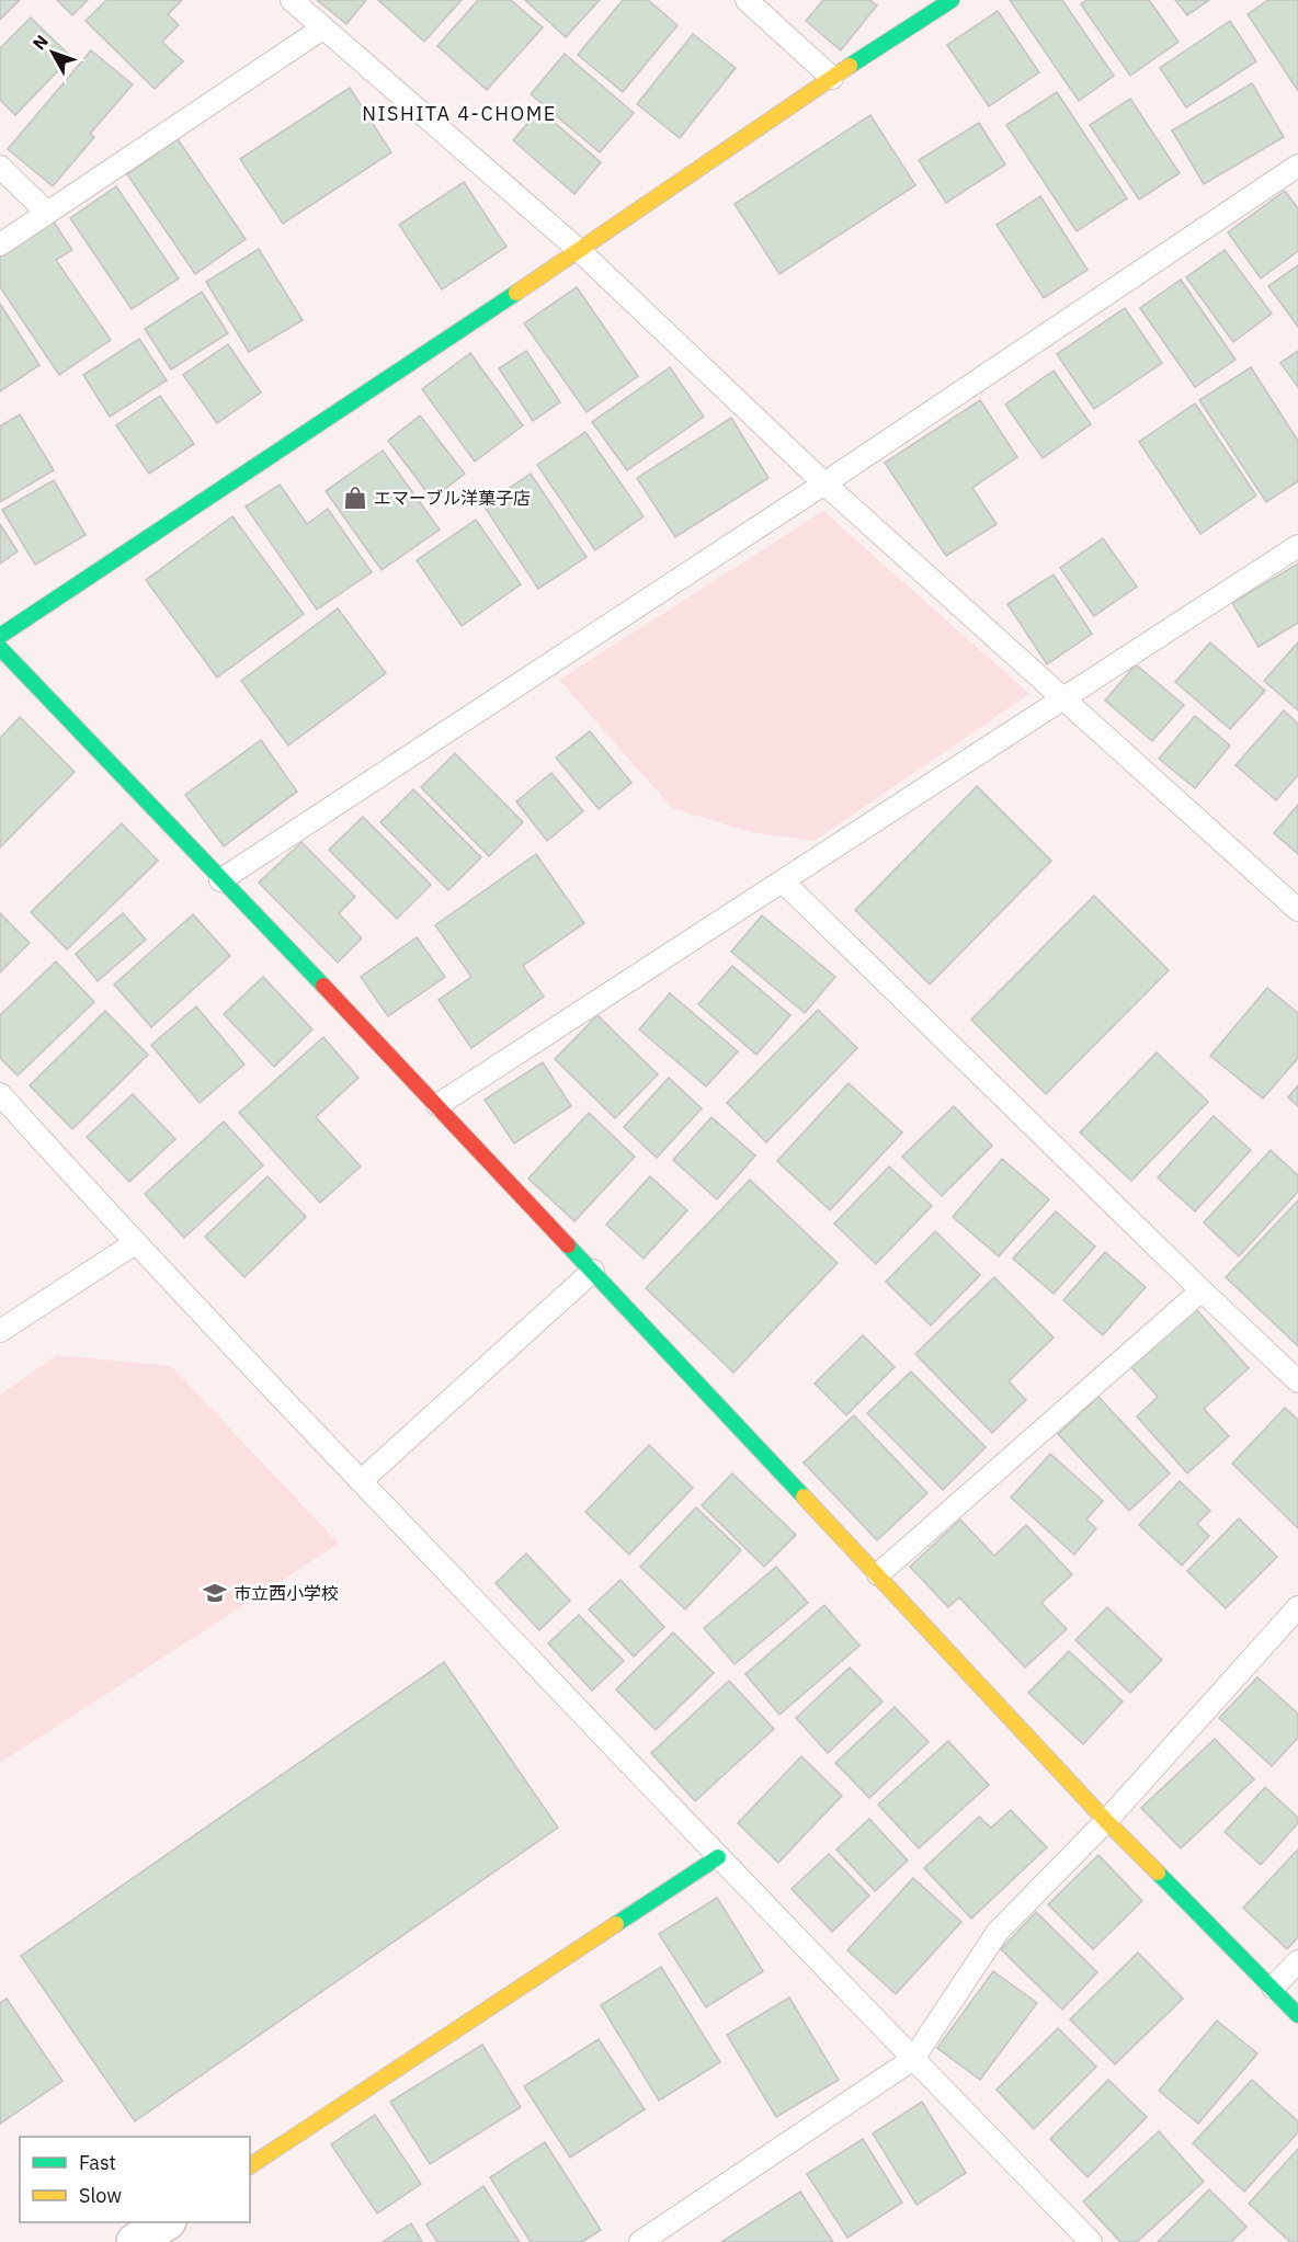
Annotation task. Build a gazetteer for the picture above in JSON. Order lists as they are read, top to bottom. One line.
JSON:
{"districts":["NISHITA 4-CHOME"],"places":{"shop":["エマーブル洋菓子店"],"school or university":["市立西小学校"]},"legend":["Fast","Slow"],"north":"top left"}
